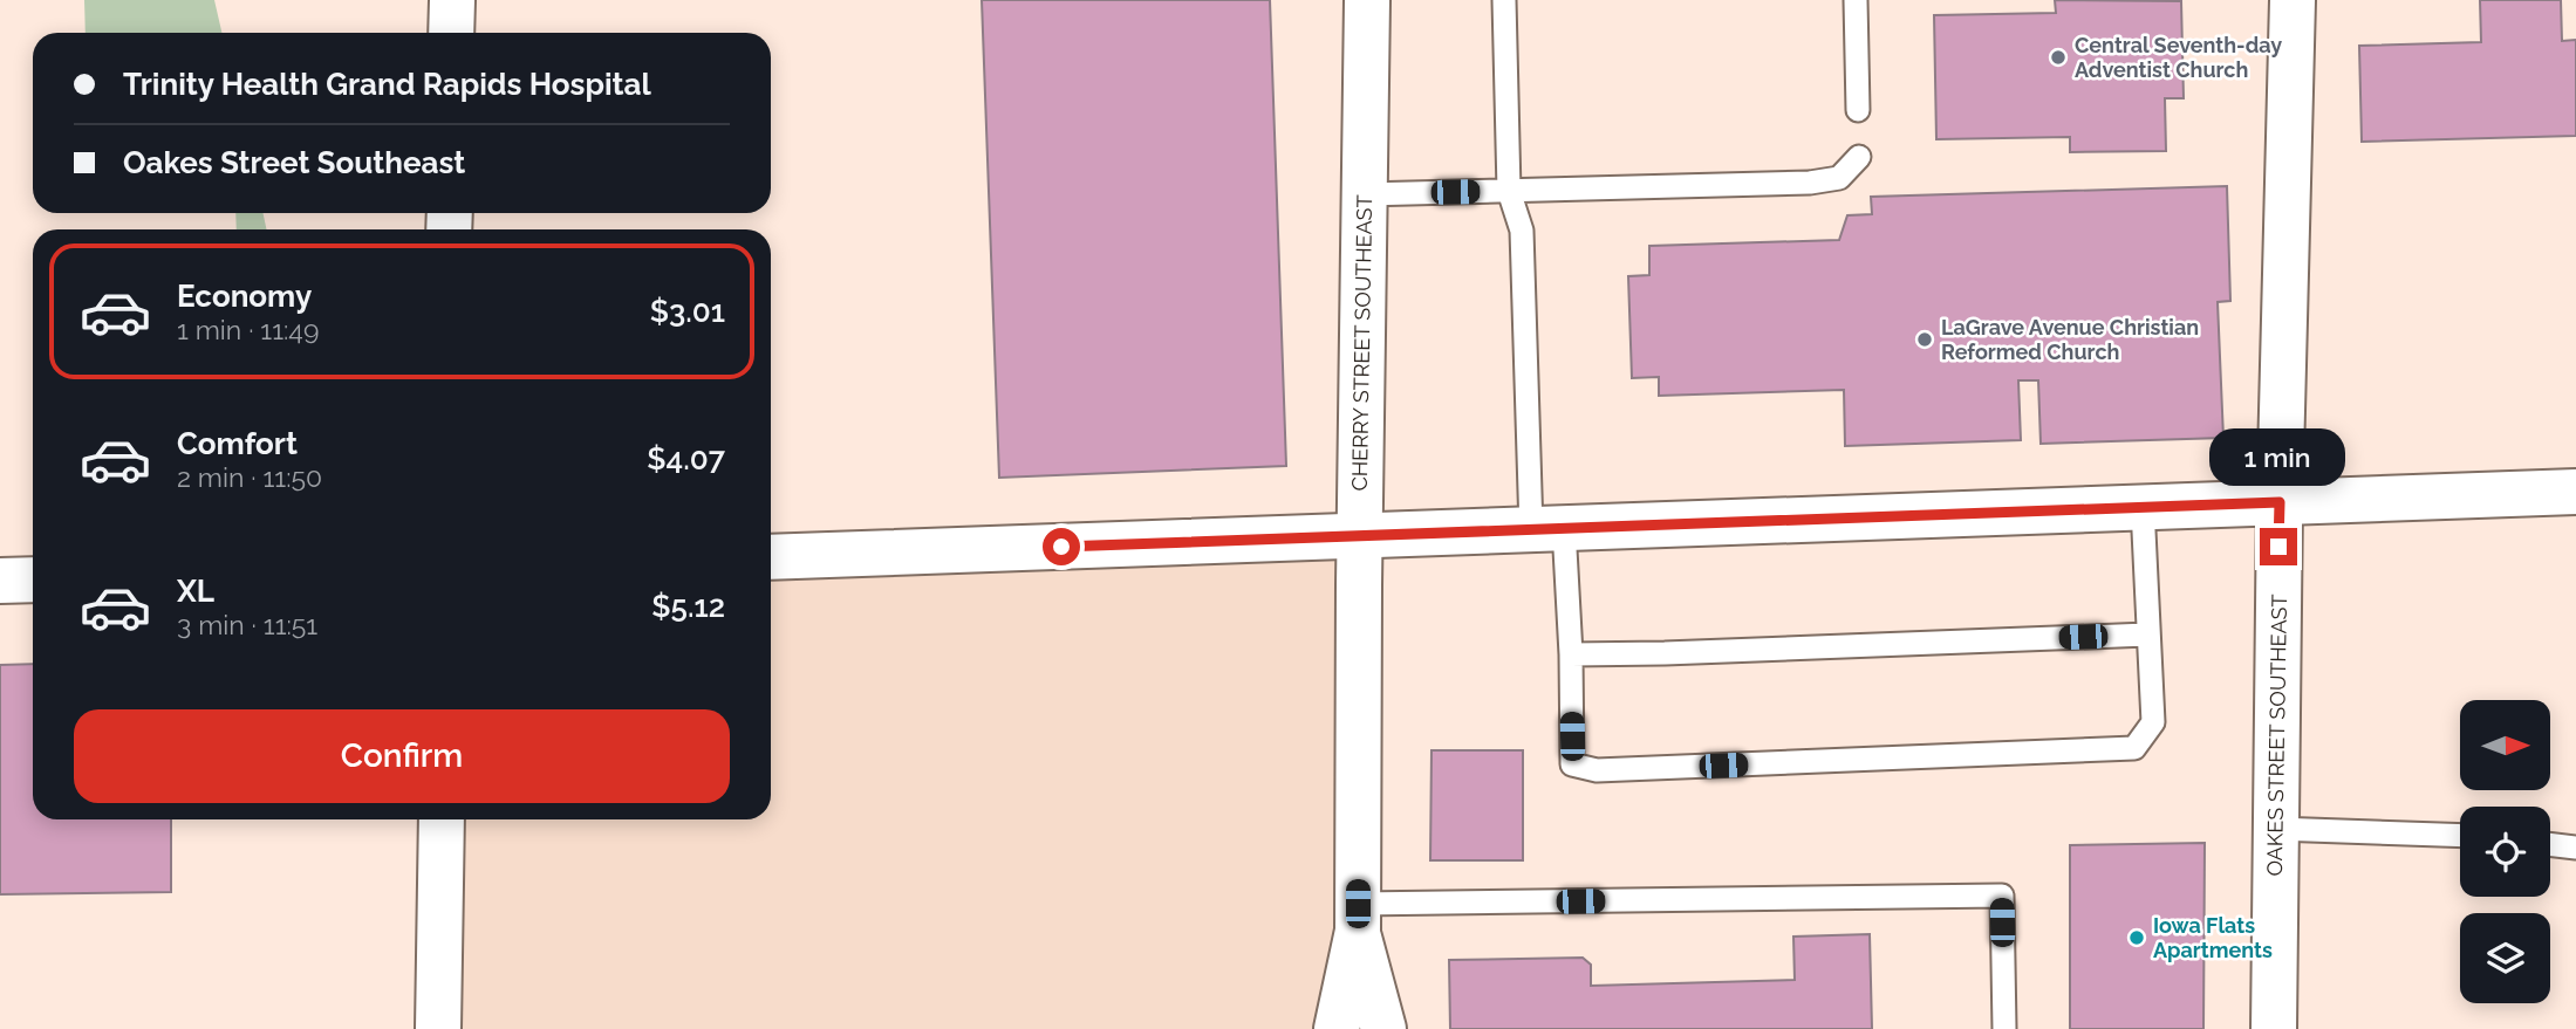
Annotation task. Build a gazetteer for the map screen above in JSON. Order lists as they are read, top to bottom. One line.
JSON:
{"streets":{"street":["CHERRY STREET SOUTHEAST","OAKES STREET SOUTHEAST"]},"places":["Central Seventh-day Adventist Church","LaGrave Avenue Christian Reformed Church","Iowa Flats Apartments"],"north":"right","page":{"banner":["Trinity Health Grand Rapids Hospital","Oakes Street Southeast"],"list":[{"name":"Economy","note":"1 min · 11:49","value":"$3.01"},{"name":"Comfort","note":"2 min · 11:50","value":"$4.07"},{"name":"XL","note":"3 min · 11:51","value":"$5.12"}],"bubble":"1 min","buttons":"Confirm"}}
